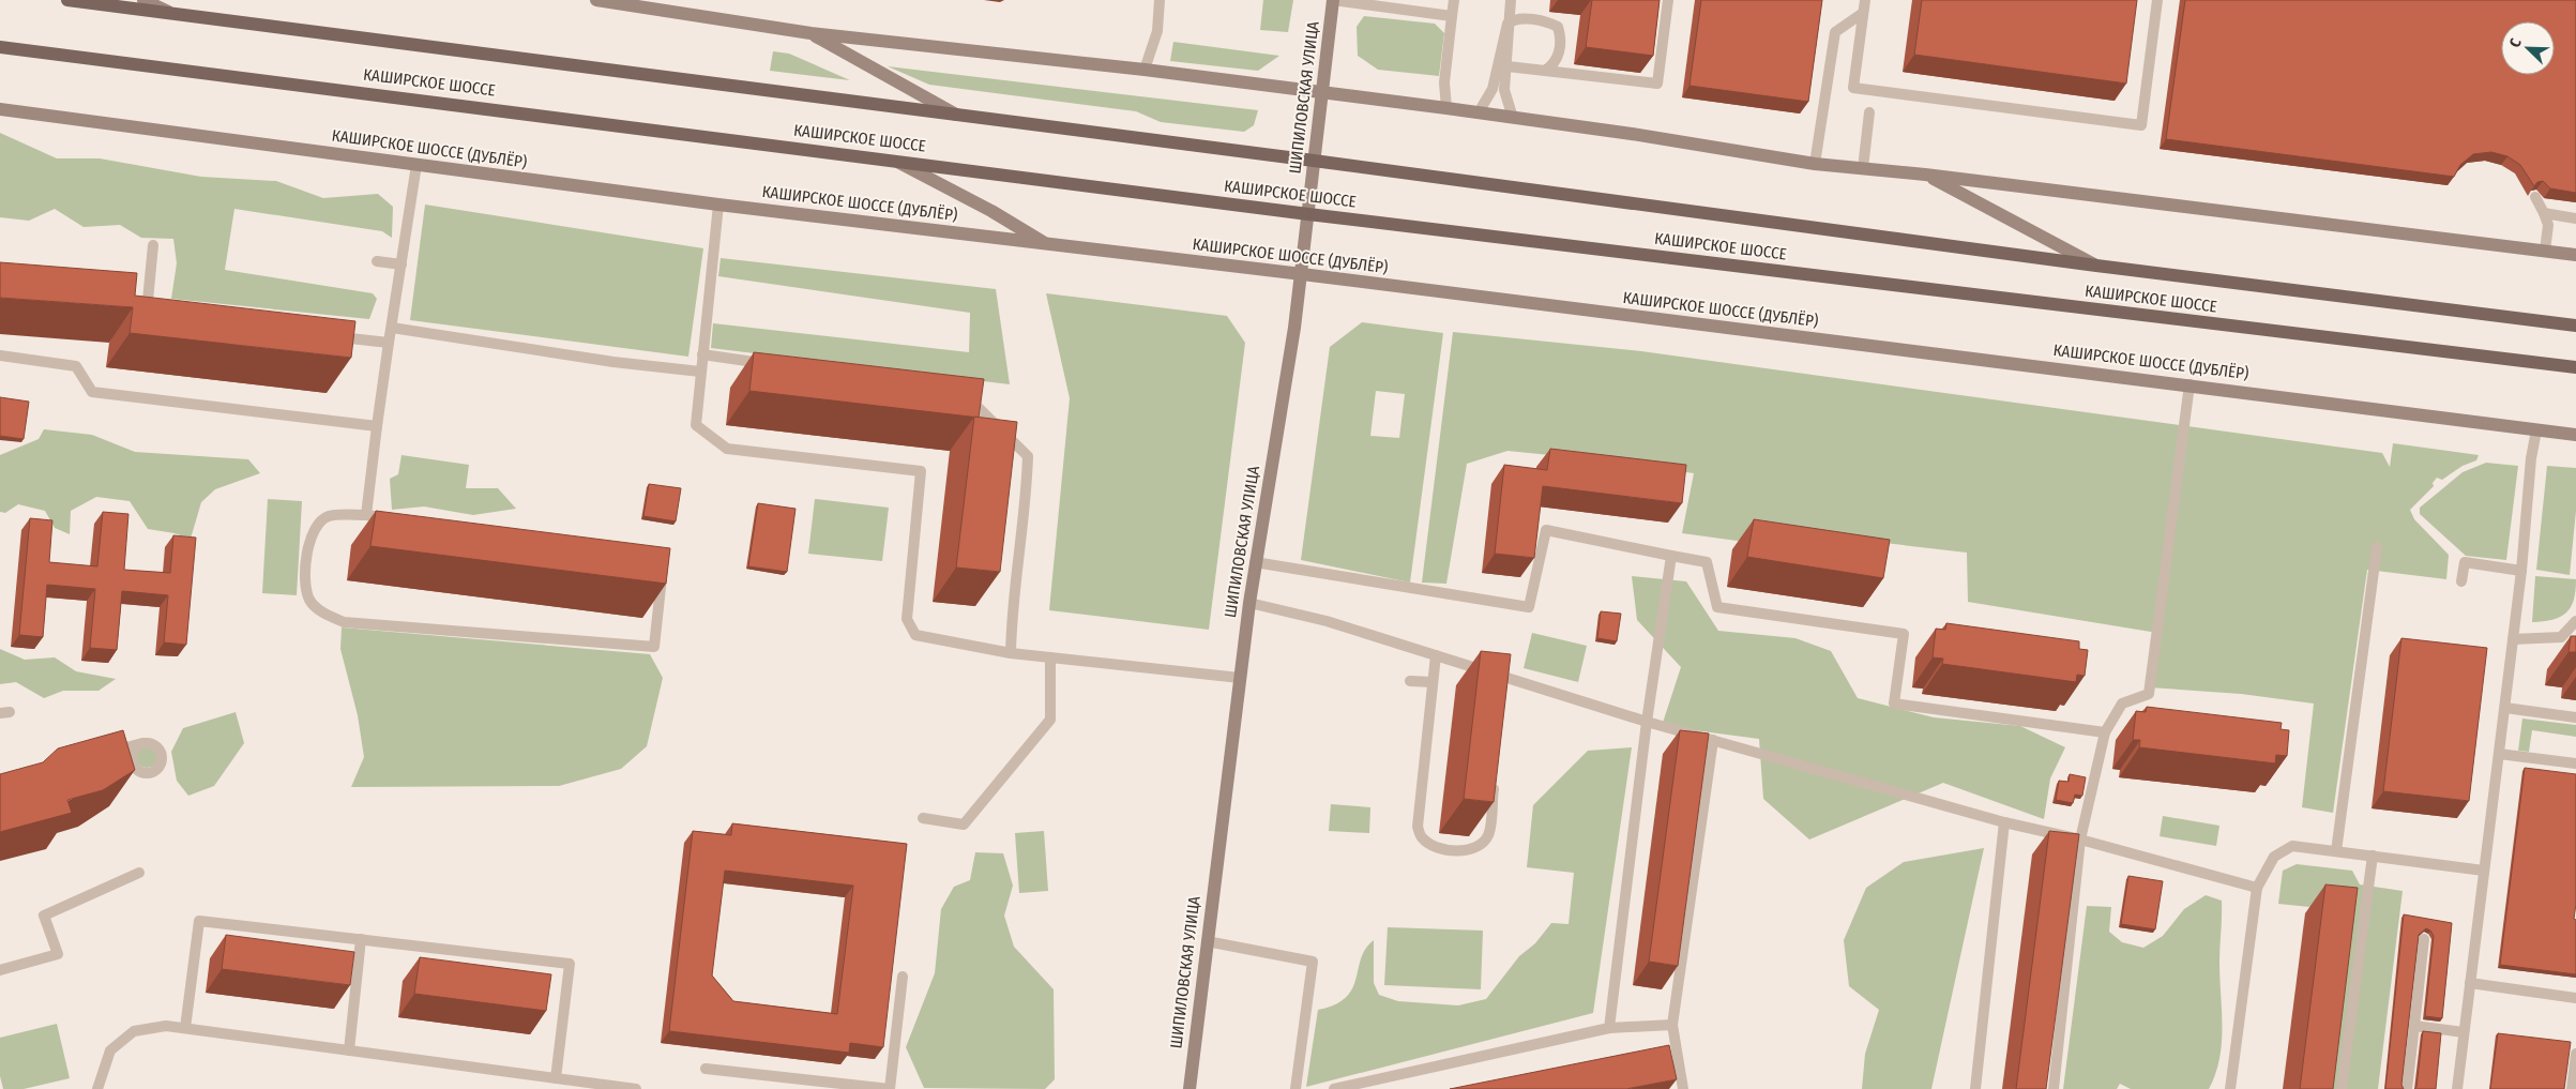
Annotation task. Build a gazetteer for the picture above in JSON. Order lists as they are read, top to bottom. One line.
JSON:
{"streets":{"main road":["КАШИРСКОЕ ШОССЕ","ШИПИЛОВСКАЯ УЛИЦА","КАШИРСКОЕ ШОССЕ (ДУБЛЁР)"]},"crossings":[["КАШИРСКОЕ ШОССЕ","ШИПИЛОВСКАЯ УЛИЦА"],["ШИПИЛОВСКАЯ УЛИЦА","КАШИРСКОЕ ШОССЕ (ДУБЛЁР)"]],"north":"top left"}
